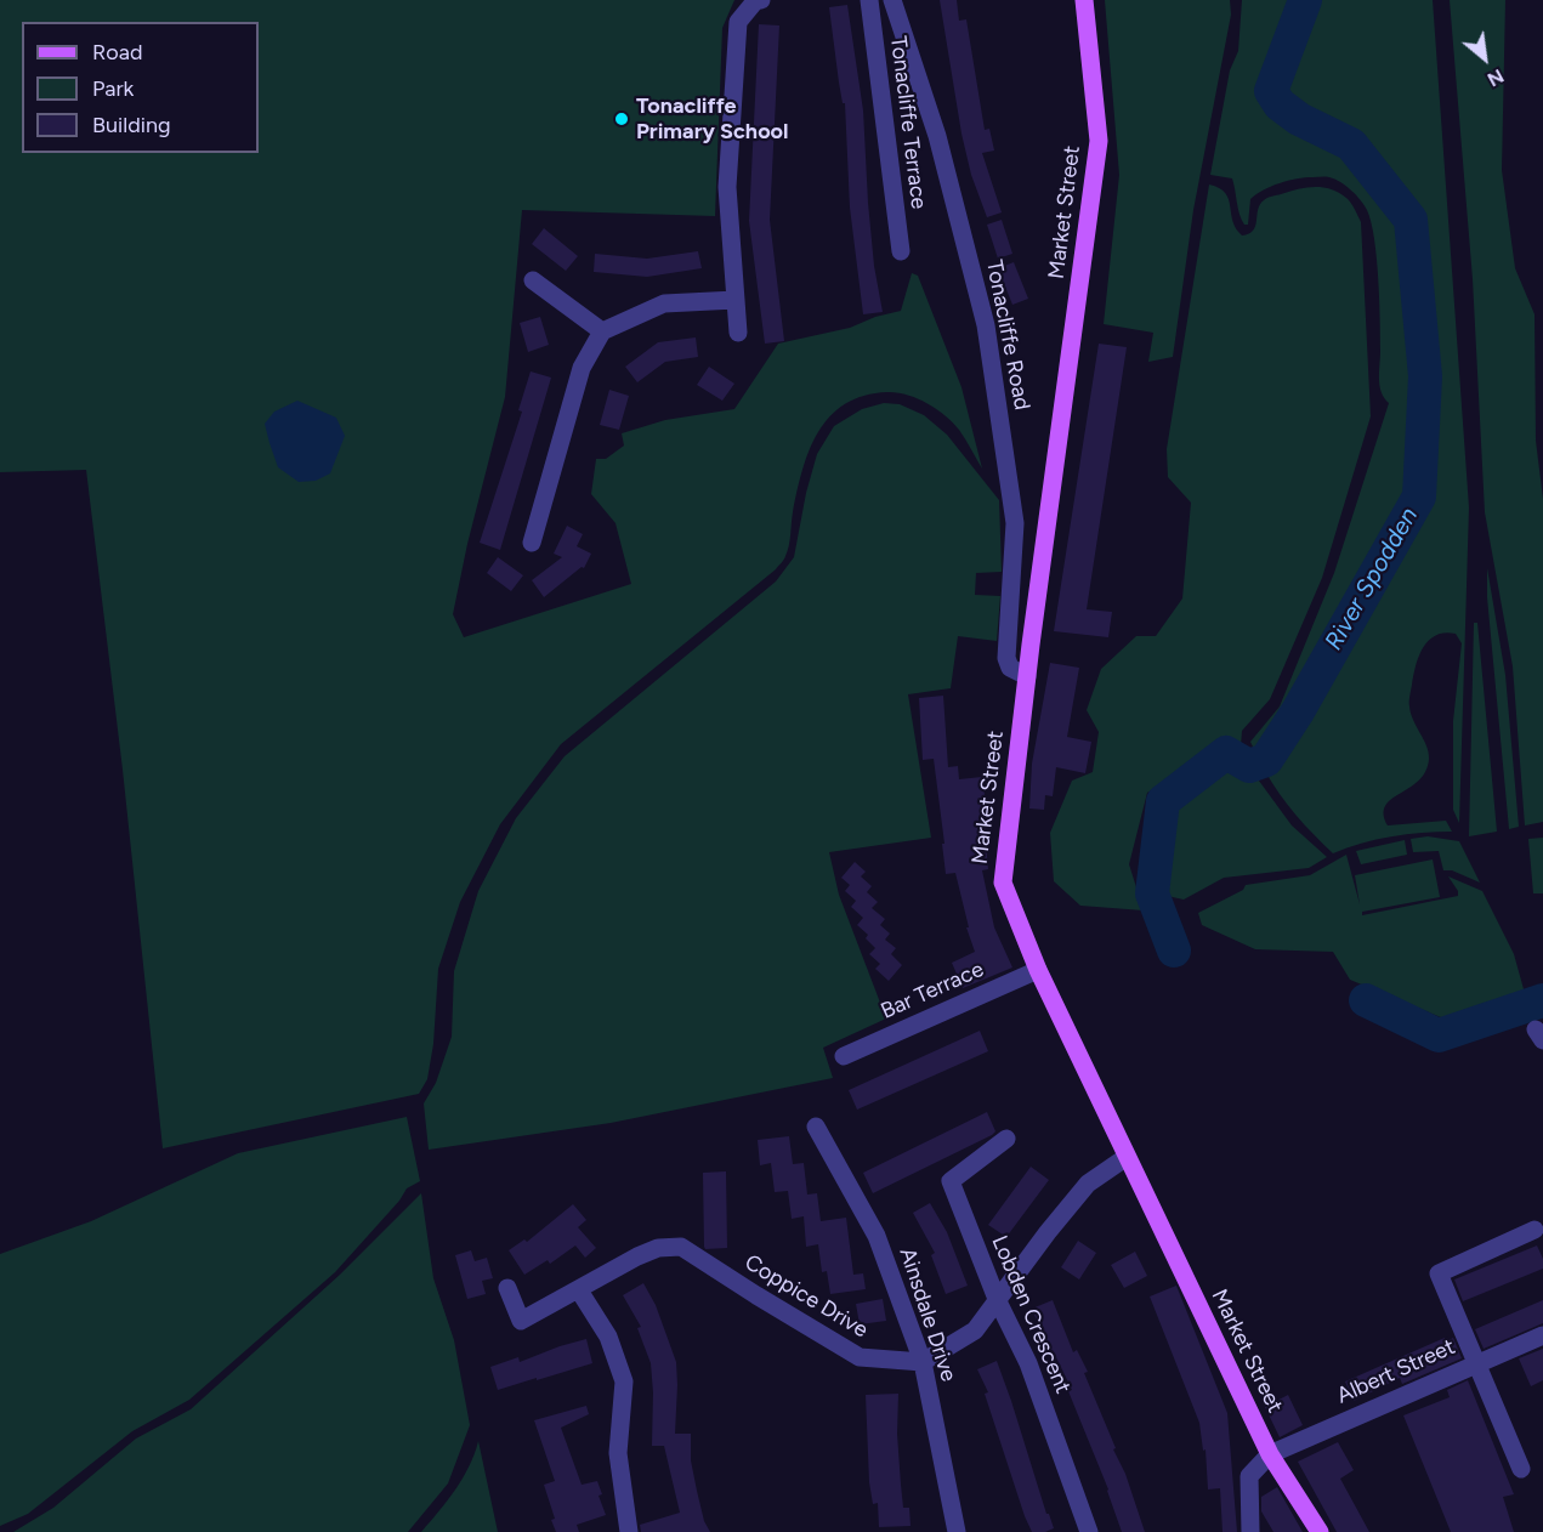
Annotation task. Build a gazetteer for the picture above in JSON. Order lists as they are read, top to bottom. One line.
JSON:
{"streets":{"main road":["Market Street"],"street":["Tonacliffe Terrace","Tonacliffe Road","Bar Terrace","Coppice Drive","Ainsdale Drive","Lobden Crescent","Albert Street"]},"crossings":[["Market Street","Tonacliffe Road"],["Market Street","Bar Terrace"],["Market Street","Albert Street"],["Coppice Drive","Ainsdale Drive"]],"water":["River Spodden"],"places":["Tonacliffe Primary School"],"legend":["Road","Park","Building"],"north":"bottom right"}
